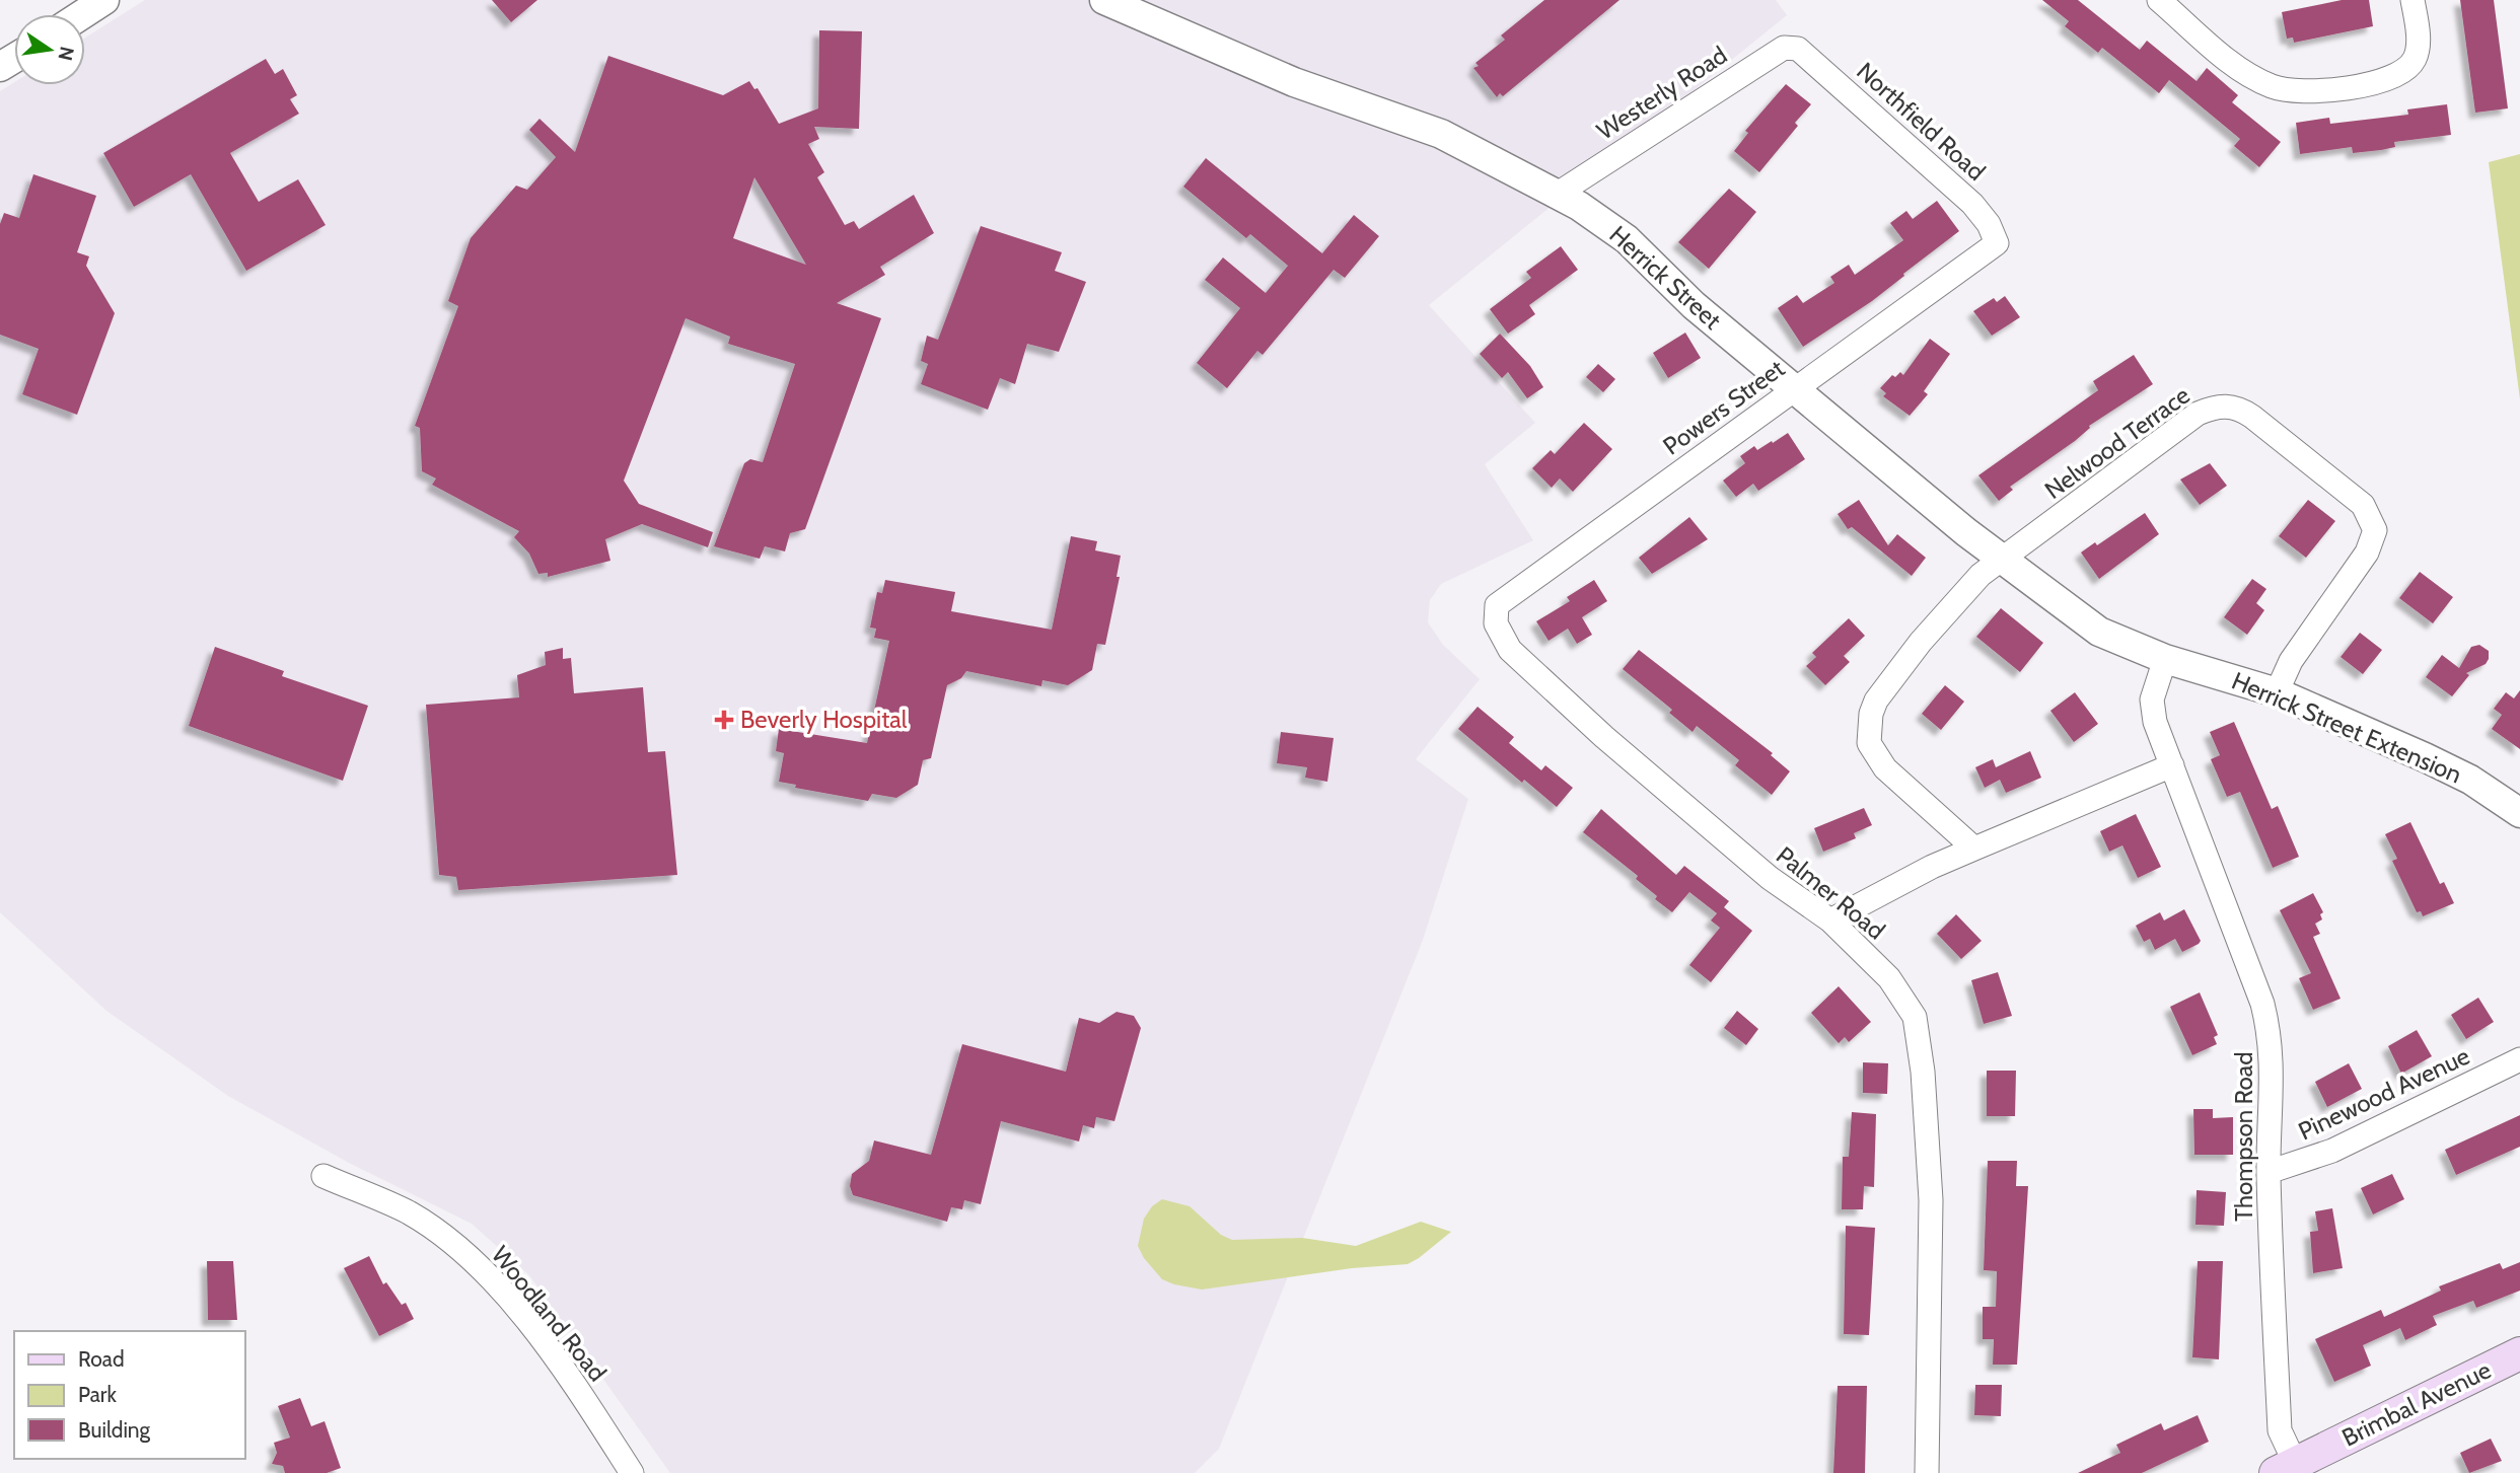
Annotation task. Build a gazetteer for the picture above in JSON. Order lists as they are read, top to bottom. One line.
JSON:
{"streets":{"main road":["Brimbal Avenue"],"street":["Westerly Road","Northfield Road","Herrick Street","Powers Street","Nelwood Terrace","Herrick Street Extension","Palmer Road","Pinewood Avenue","Thompson Road","Woodland Road"]},"crossings":[["Westerly Road","Northfield Road"],["Westerly Road","Herrick Street"],["Northfield Road","Powers Street"],["Herrick Street","Powers Street"],["Herrick Street","Nelwood Terrace"],["Herrick Street","Herrick Street Extension"],["Herrick Street","Thompson Road"],["Powers Street","Palmer Road"],["Nelwood Terrace","Herrick Street Extension"],["Herrick Street Extension","Thompson Road"],["Pinewood Avenue","Thompson Road"],["Thompson Road","Brimbal Avenue"]],"places":{"health":["Beverly Hospital"]},"legend":["Road","Park","Building"],"north":"right"}
